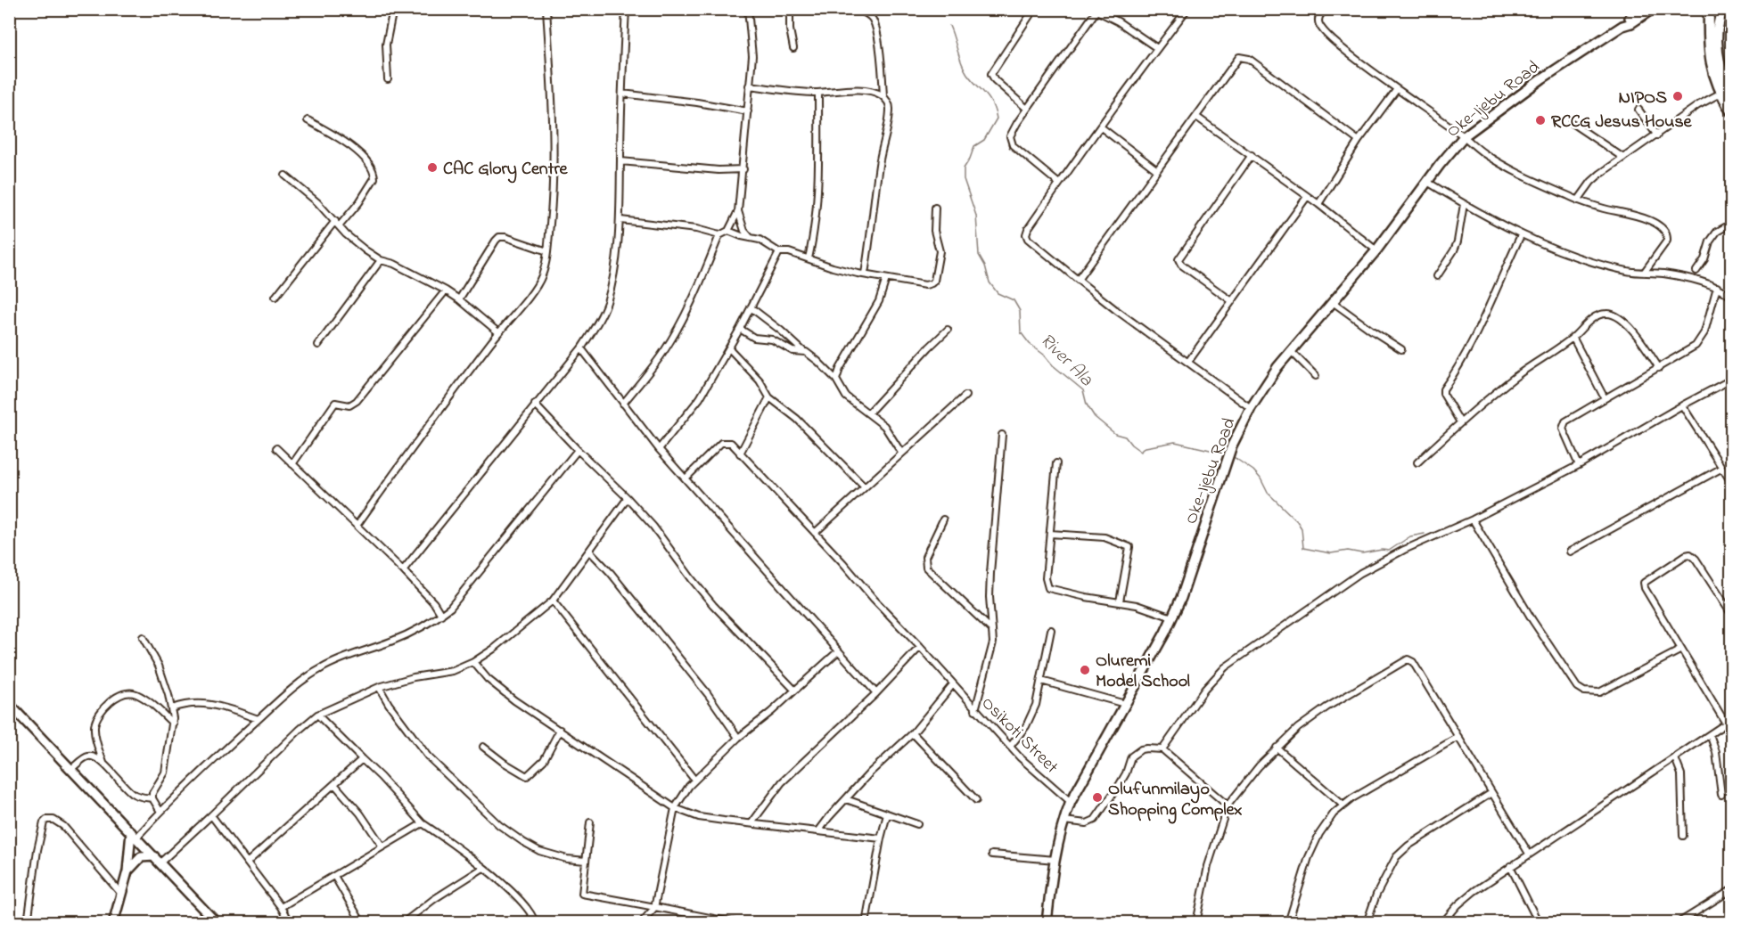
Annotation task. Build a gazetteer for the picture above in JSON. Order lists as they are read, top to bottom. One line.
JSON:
{"streets":{"main road":["Oke-Ijebu Road"],"street":["Osikoti Street"]},"crossings":[["Oke-Ijebu Road","Osikoti Street"]],"water":["River Ala"],"places":["NIPOS","RCCG Jesus House","CAC Glory Centre","Oluremi Model School","Olufunmilayo Shopping Complex"]}
